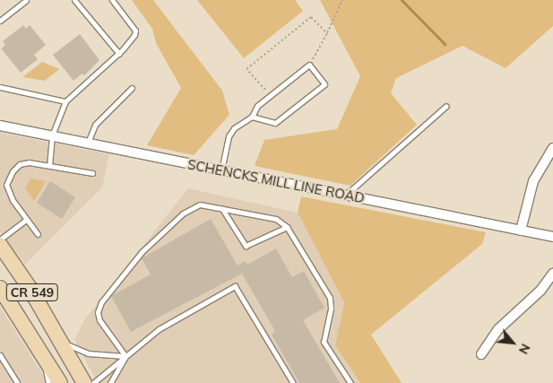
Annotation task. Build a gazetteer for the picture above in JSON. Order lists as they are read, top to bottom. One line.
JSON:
{"streets":{"main road":["CR 549"],"street":["SCHENCKS MILL LINE ROAD"]},"north":"bottom right"}
